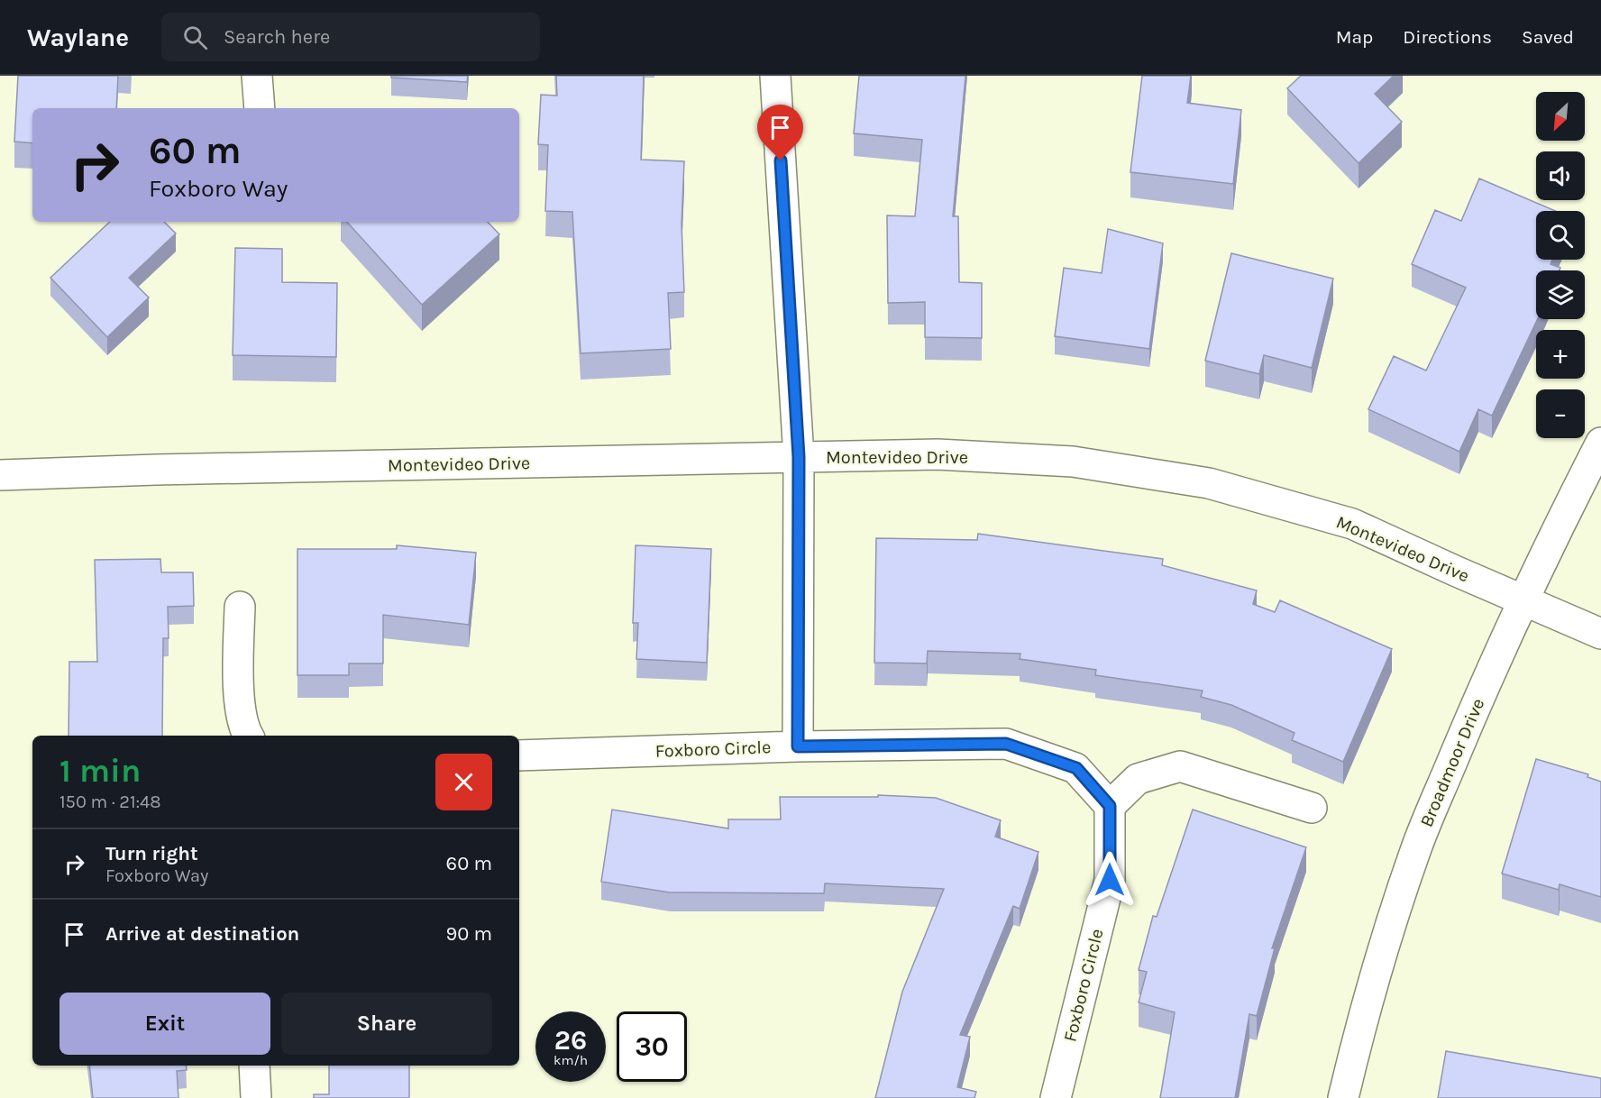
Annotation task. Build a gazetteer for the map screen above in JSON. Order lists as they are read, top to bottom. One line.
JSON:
{"streets":{"street":["Montevideo Drive","Foxboro Circle","Broadmoor Drive"]},"crossings":[["Montevideo Drive","Broadmoor Drive"]],"north":"bottom left","page":{"header":"Waylane","search":"Search here","nav":["Map","Directions","Saved"],"map_buttons":["+","−"],"turn":["60 m","Foxboro Way"],"heading":["1 min","150 m · 21:48"],"list":[{"name":"Turn right","note":"Foxboro Way","value":"60 m"},{"name":"Arrive at destination","value":"90 m"}],"buttons":["Exit","Share"],"speed":"26 km/h","limit":"30"}}
